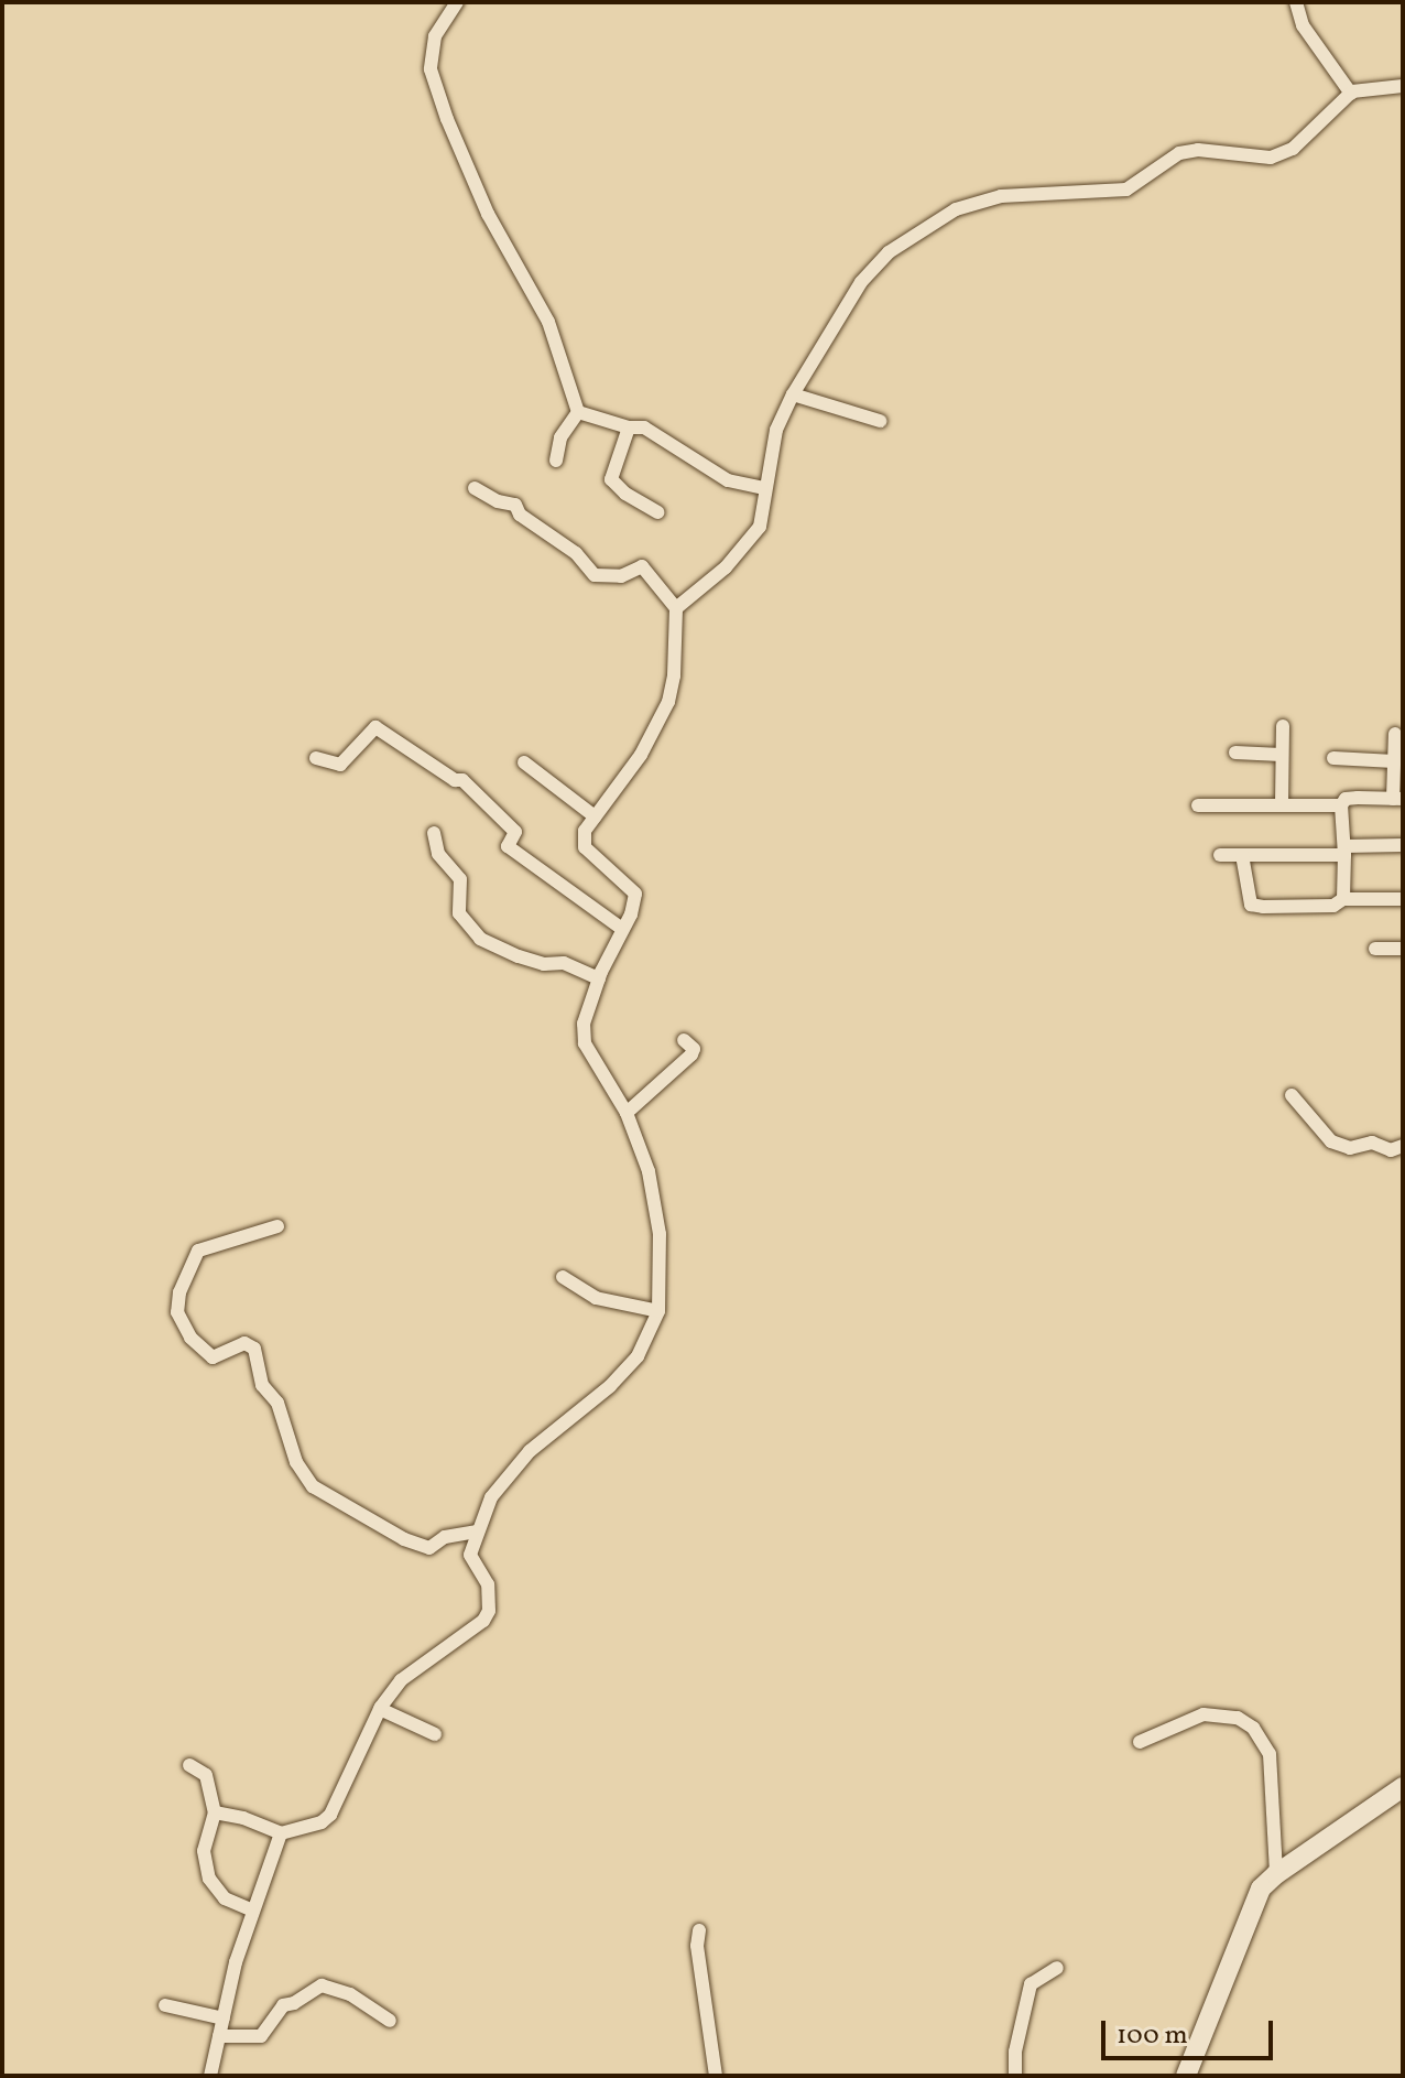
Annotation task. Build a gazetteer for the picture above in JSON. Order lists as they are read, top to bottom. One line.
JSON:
{"scale_bar":"100 m"}
